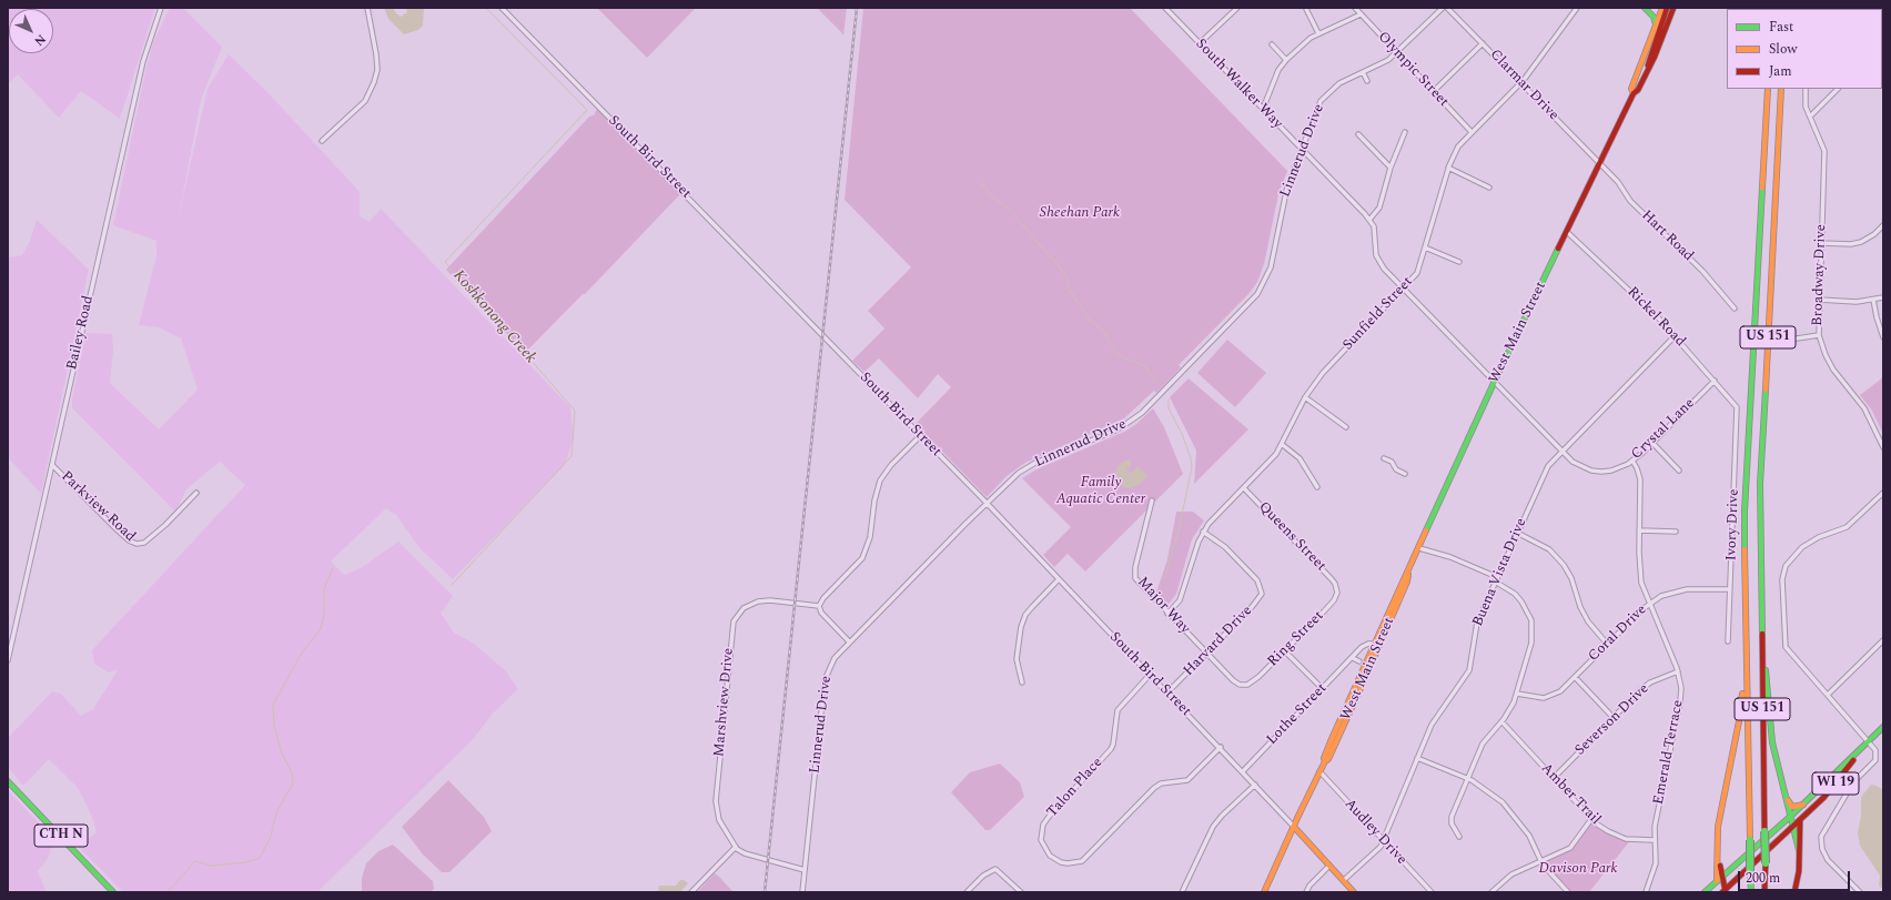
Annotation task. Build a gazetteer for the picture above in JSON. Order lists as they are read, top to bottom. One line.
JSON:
{"streets":{"main road":["West Main Street","US 151","WI 19","CTH N"],"street":["Olympic Street","South Walker Way","Clarmar Drive","Linnerud Drive","South Bird Street","Hart Road","Broadway Drive","Sunfield Street","Rickel Road","Bailey Road","Crystal Lane","Parkview Road","Ivory Drive","Queens Street","Buena Vista Drive","Major Way","Coral Drive","Ring Street","Harvard Drive","Marshview Drive","Lothe Street","Severson Drive","Emerald Terrace","Talon Place","Amber Trail","Audley Drive"]},"crossings":[["Olympic Street","Linnerud Drive"],["Olympic Street","Sunfield Street"],["South Walker Way","Linnerud Drive"],["South Walker Way","Sunfield Street"],["South Walker Way","West Main Street"],["South Walker Way","Crystal Lane"],["Clarmar Drive","Hart Road"],["Clarmar Drive","Sunfield Street"],["Clarmar Drive","West Main Street"],["Linnerud Drive","South Bird Street"],["Linnerud Drive","Marshview Drive"],["South Bird Street","West Main Street"],["South Bird Street","Harvard Drive"],["South Bird Street","Lothe Street"],["South Bird Street","Talon Place"],["Hart Road","West Main Street"],["Sunfield Street","Queens Street"],["Sunfield Street","Major Way"],["Sunfield Street","Harvard Drive"],["Rickel Road","West Main Street"],["Rickel Road","Crystal Lane"],["Rickel Road","Ivory Drive"],["Rickel Road","Buena Vista Drive"],["Bailey Road","Parkview Road"],["West Main Street","Crystal Lane"],["West Main Street","Lothe Street"],["West Main Street","Audley Drive"],["Crystal Lane","Buena Vista Drive"],["Crystal Lane","Emerald Terrace"],["Ivory Drive","Coral Drive"],["Queens Street","Ring Street"],["Buena Vista Drive","Audley Drive"],["Major Way","Ring Street"],["Major Way","Harvard Drive"],["Coral Drive","Emerald Terrace"],["Severson Drive","Emerald Terrace"],["Severson Drive","Amber Trail"],["Emerald Terrace","Amber Trail"]],"water":["Koshkonong Creek"],"parks":["Sheehan Park","Family Aquatic Center","Davison Park"],"legend":["Fast","Slow","Jam"],"scale_bar":"200 m","north":"bottom right"}
